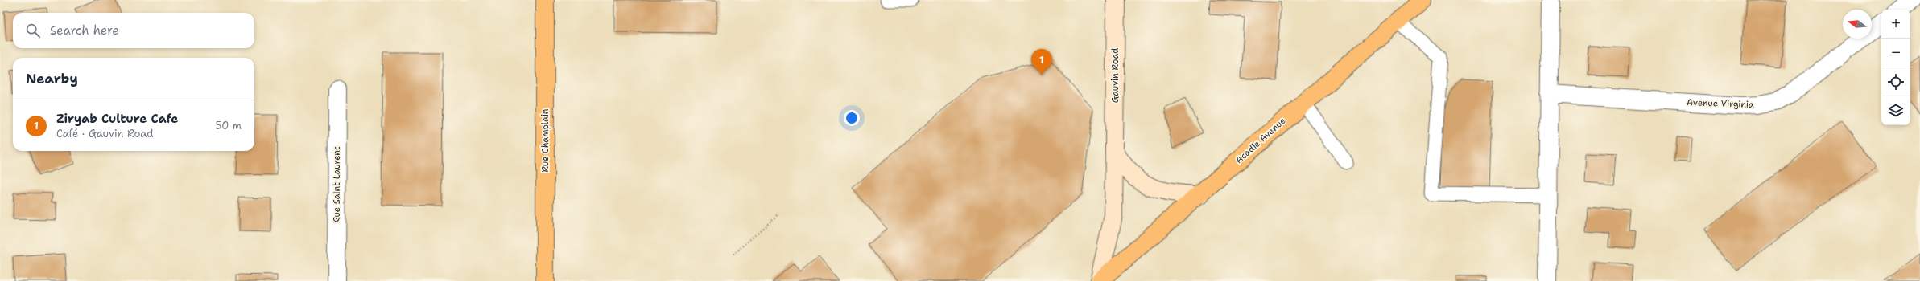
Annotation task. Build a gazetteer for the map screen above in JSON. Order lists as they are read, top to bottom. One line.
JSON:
{"streets":{"main road":["Rue Champlain","Acadie Avenue"],"street":["Gauvin Road","Avenue Virginia","Rue Saint-Laurent"]},"crossings":[["Gauvin Road","Acadie Avenue"]],"north":"left","page":{"map_buttons":["+","−"],"search":"Search here","pins":"1","heading":"Nearby","list":[{"mark":"1","name":"Ziryab Culture Cafe","note":"Café · Gauvin Road","value":"50 m"}]}}
